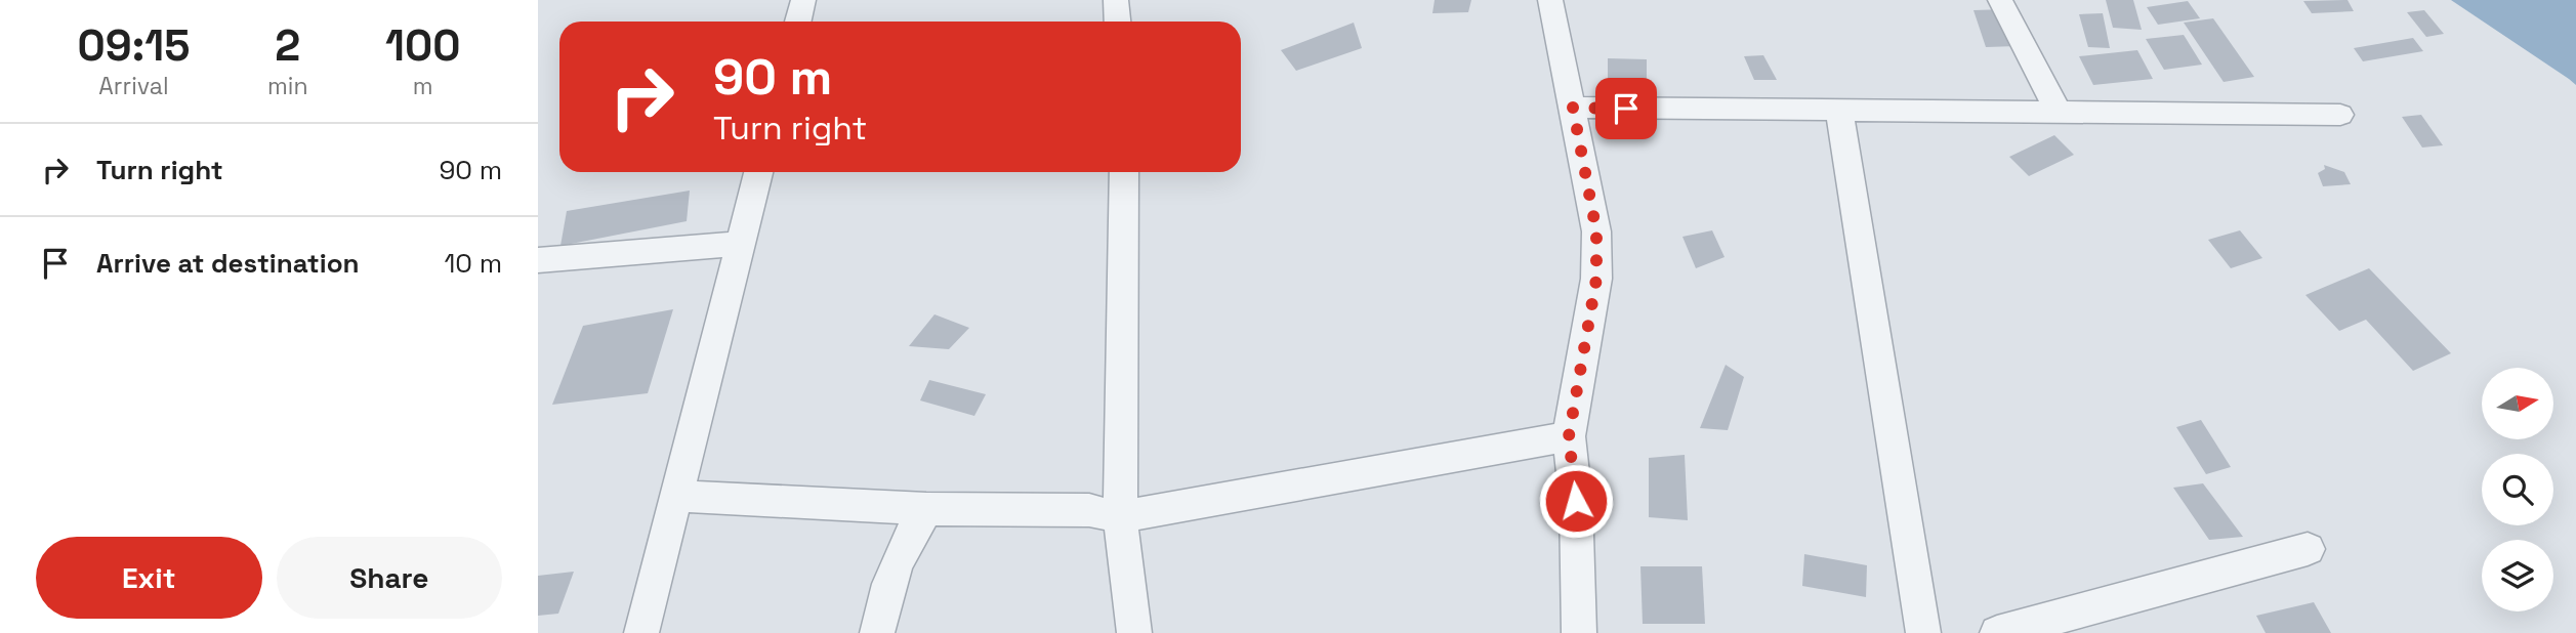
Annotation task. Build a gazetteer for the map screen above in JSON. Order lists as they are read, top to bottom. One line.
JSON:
{"north":"right","page":{"eta":["09:15","Arrival","2","min","100","m"],"turn":["90 m","Turn right"],"list":[{"name":"Turn right","value":"90 m"},{"name":"Arrive at destination","value":"10 m"}],"buttons":["Exit","Share"]}}
